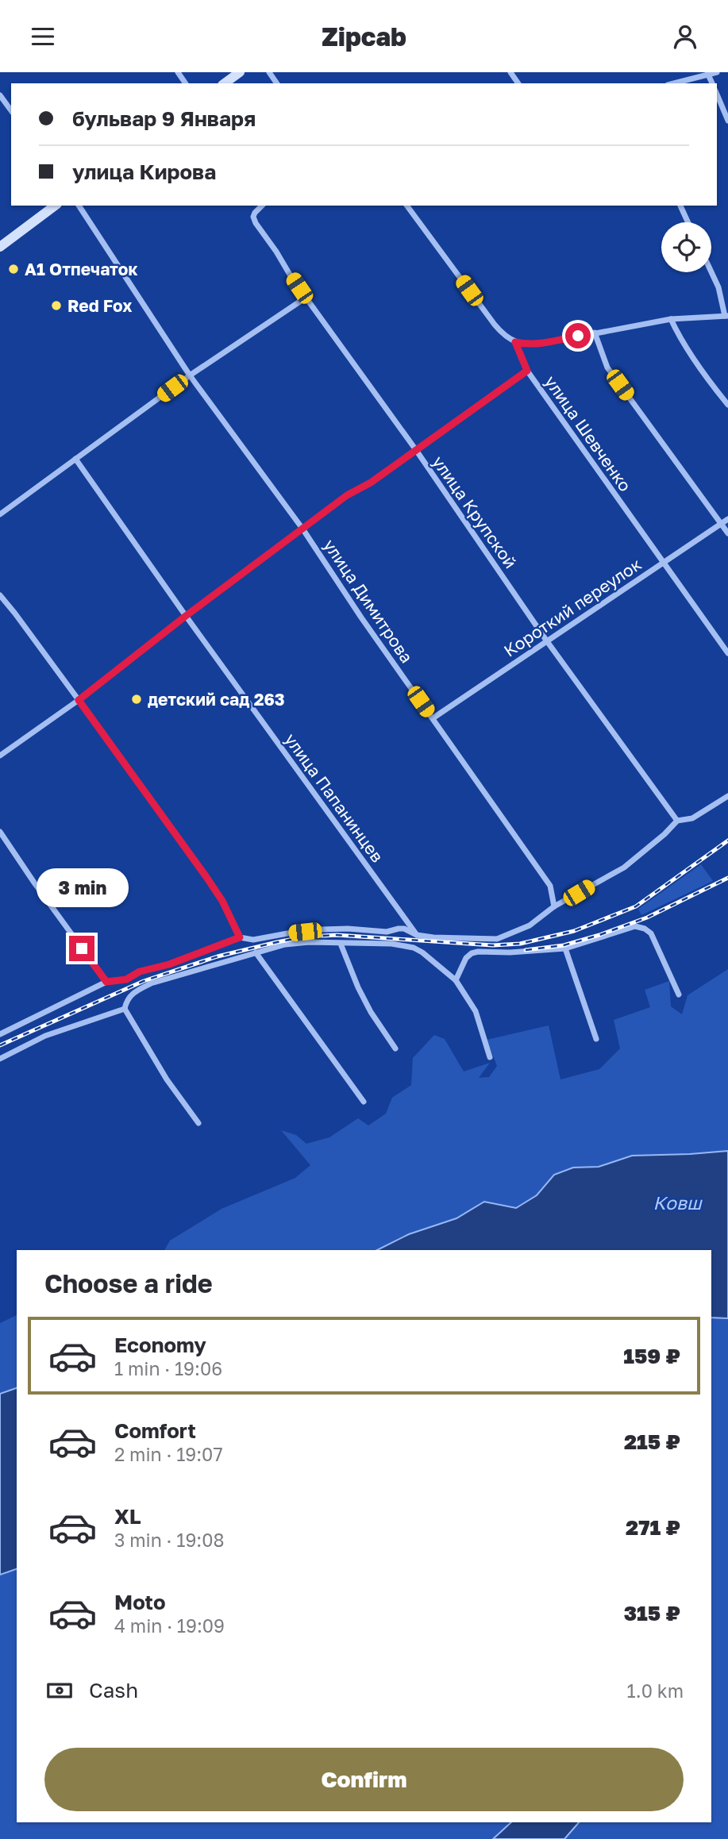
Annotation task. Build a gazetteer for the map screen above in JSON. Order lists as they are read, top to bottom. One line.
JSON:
{"streets":{"street":["улица Шевченко","улица Крупской","улица Димитрова","Короткий переулок","улица Папанинцев"]},"crossings":[["улица Шевченко","Короткий переулок"],["улица Крупской","Короткий переулок"],["улица Димитрова","Короткий переулок"]],"water":["Ковш"],"places":["А1 Отпечаток","Red Fox","детский сад 263"],"page":{"header":"Zipcab","banner":["бульвар 9 Января","улица Кирова"],"bubble":"3 min","heading":"Choose a ride","list":[{"name":"Economy","note":"1 min · 19:06","value":"159 ₽"},{"name":"Comfort","note":"2 min · 19:07","value":"215 ₽"},{"name":"XL","note":"3 min · 19:08","value":"271 ₽"},{"name":"Moto","note":"4 min · 19:09","value":"315 ₽"}],"pay":["Cash","1.0 km"],"buttons":"Confirm"}}
